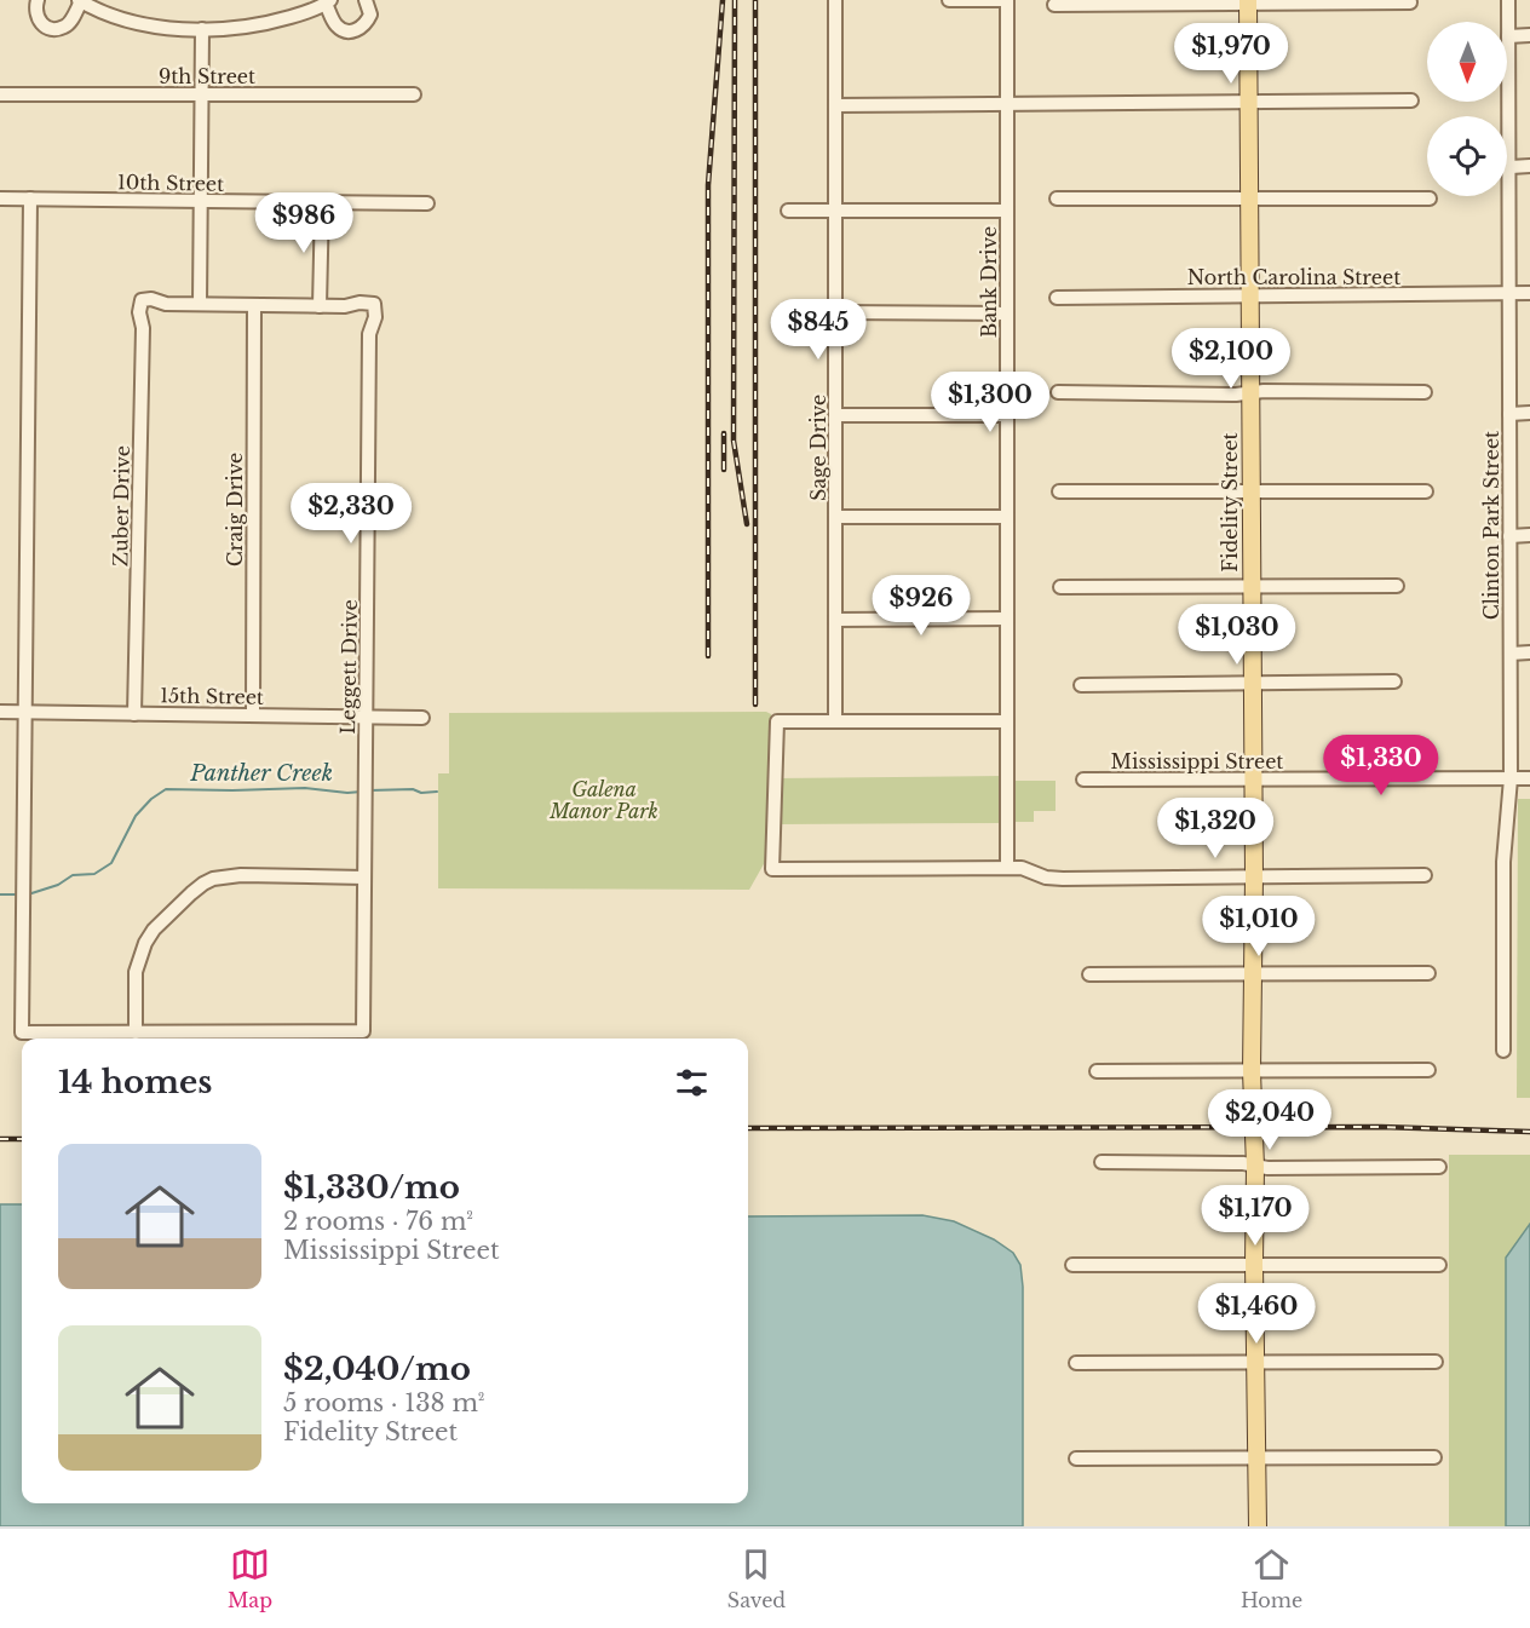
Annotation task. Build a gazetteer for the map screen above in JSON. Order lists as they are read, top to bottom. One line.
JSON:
{"streets":{"main road":["Fidelity Street"],"street":["9th Street","10th Street","North Carolina Street","Bank Drive","Sage Drive","Zuber Drive","Craig Drive","Clinton Park Street","Leggett Drive","15th Street","Mississippi Street"]},"crossings":[["North Carolina Street","Fidelity Street"],["North Carolina Street","Clinton Park Street"],["Fidelity Street","Mississippi Street"],["Zuber Drive","15th Street"],["Craig Drive","15th Street"],["Clinton Park Street","Mississippi Street"],["Leggett Drive","15th Street"]],"water":["Panther Creek"],"parks":["Galena Manor Park"],"north":"bottom","page":{"price":["$1,970","$986","$845","$2,100","$1,300","$2,330","$926","$1,030","$1,330","$1,320","$1,010","$2,040","$1,170","$1,460"],"heading":"14 homes","list":[{"name":"$1,330/mo","note":"2 rooms · 76 m² · Mississippi Street"},{"name":"$2,040/mo","note":"5 rooms · 138 m² · Fidelity Street"}],"tabs":["Map","Saved","Home"]}}
